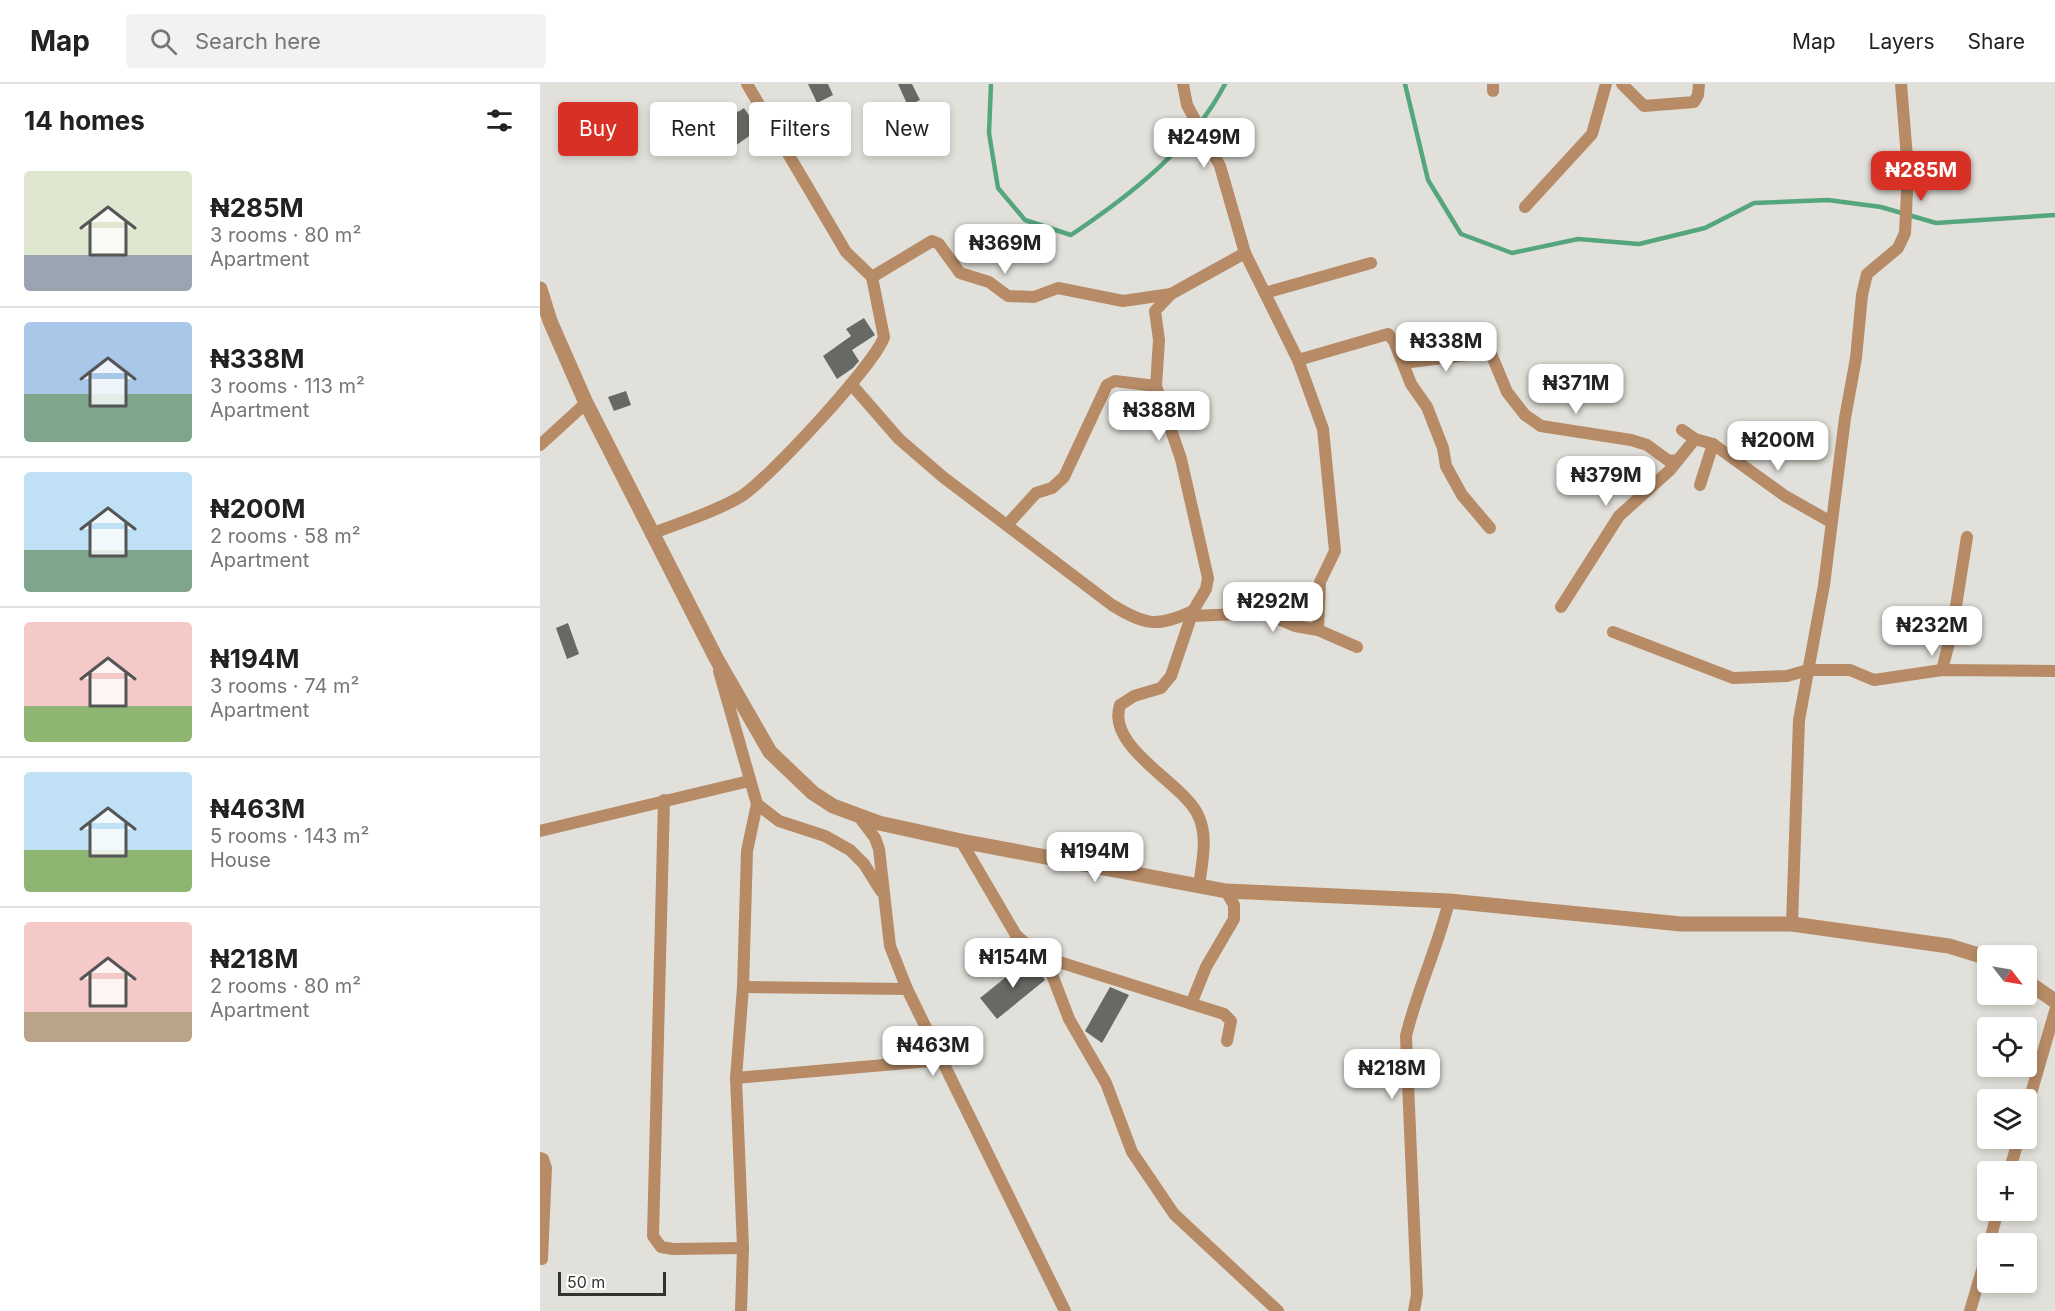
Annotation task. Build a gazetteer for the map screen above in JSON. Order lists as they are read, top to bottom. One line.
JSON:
{"scale_bar":"50 m","north":"bottom right","page":{"header":"Map","search":"Search here","nav":["Map","Layers","Share"],"heading":"14 homes","chip":["Buy","Rent","Filters","New"],"price":["₦249M","₦285M","₦369M","₦338M","₦371M","₦388M","₦200M","₦379M","₦292M","₦232M","₦194M","₦154M","₦463M","₦218M"],"list":[{"name":"₦285M","note":"3 rooms · 80 m² · Apartment"},{"name":"₦338M","note":"3 rooms · 113 m² · Apartment"},{"name":"₦200M","note":"2 rooms · 58 m² · Apartment"},{"name":"₦194M","note":"3 rooms · 74 m² · Apartment"},{"name":"₦463M","note":"5 rooms · 143 m² · House"},{"name":"₦218M","note":"2 rooms · 80 m² · Apartment"}],"map_buttons":["+","−"],"scale":"50 m"}}
